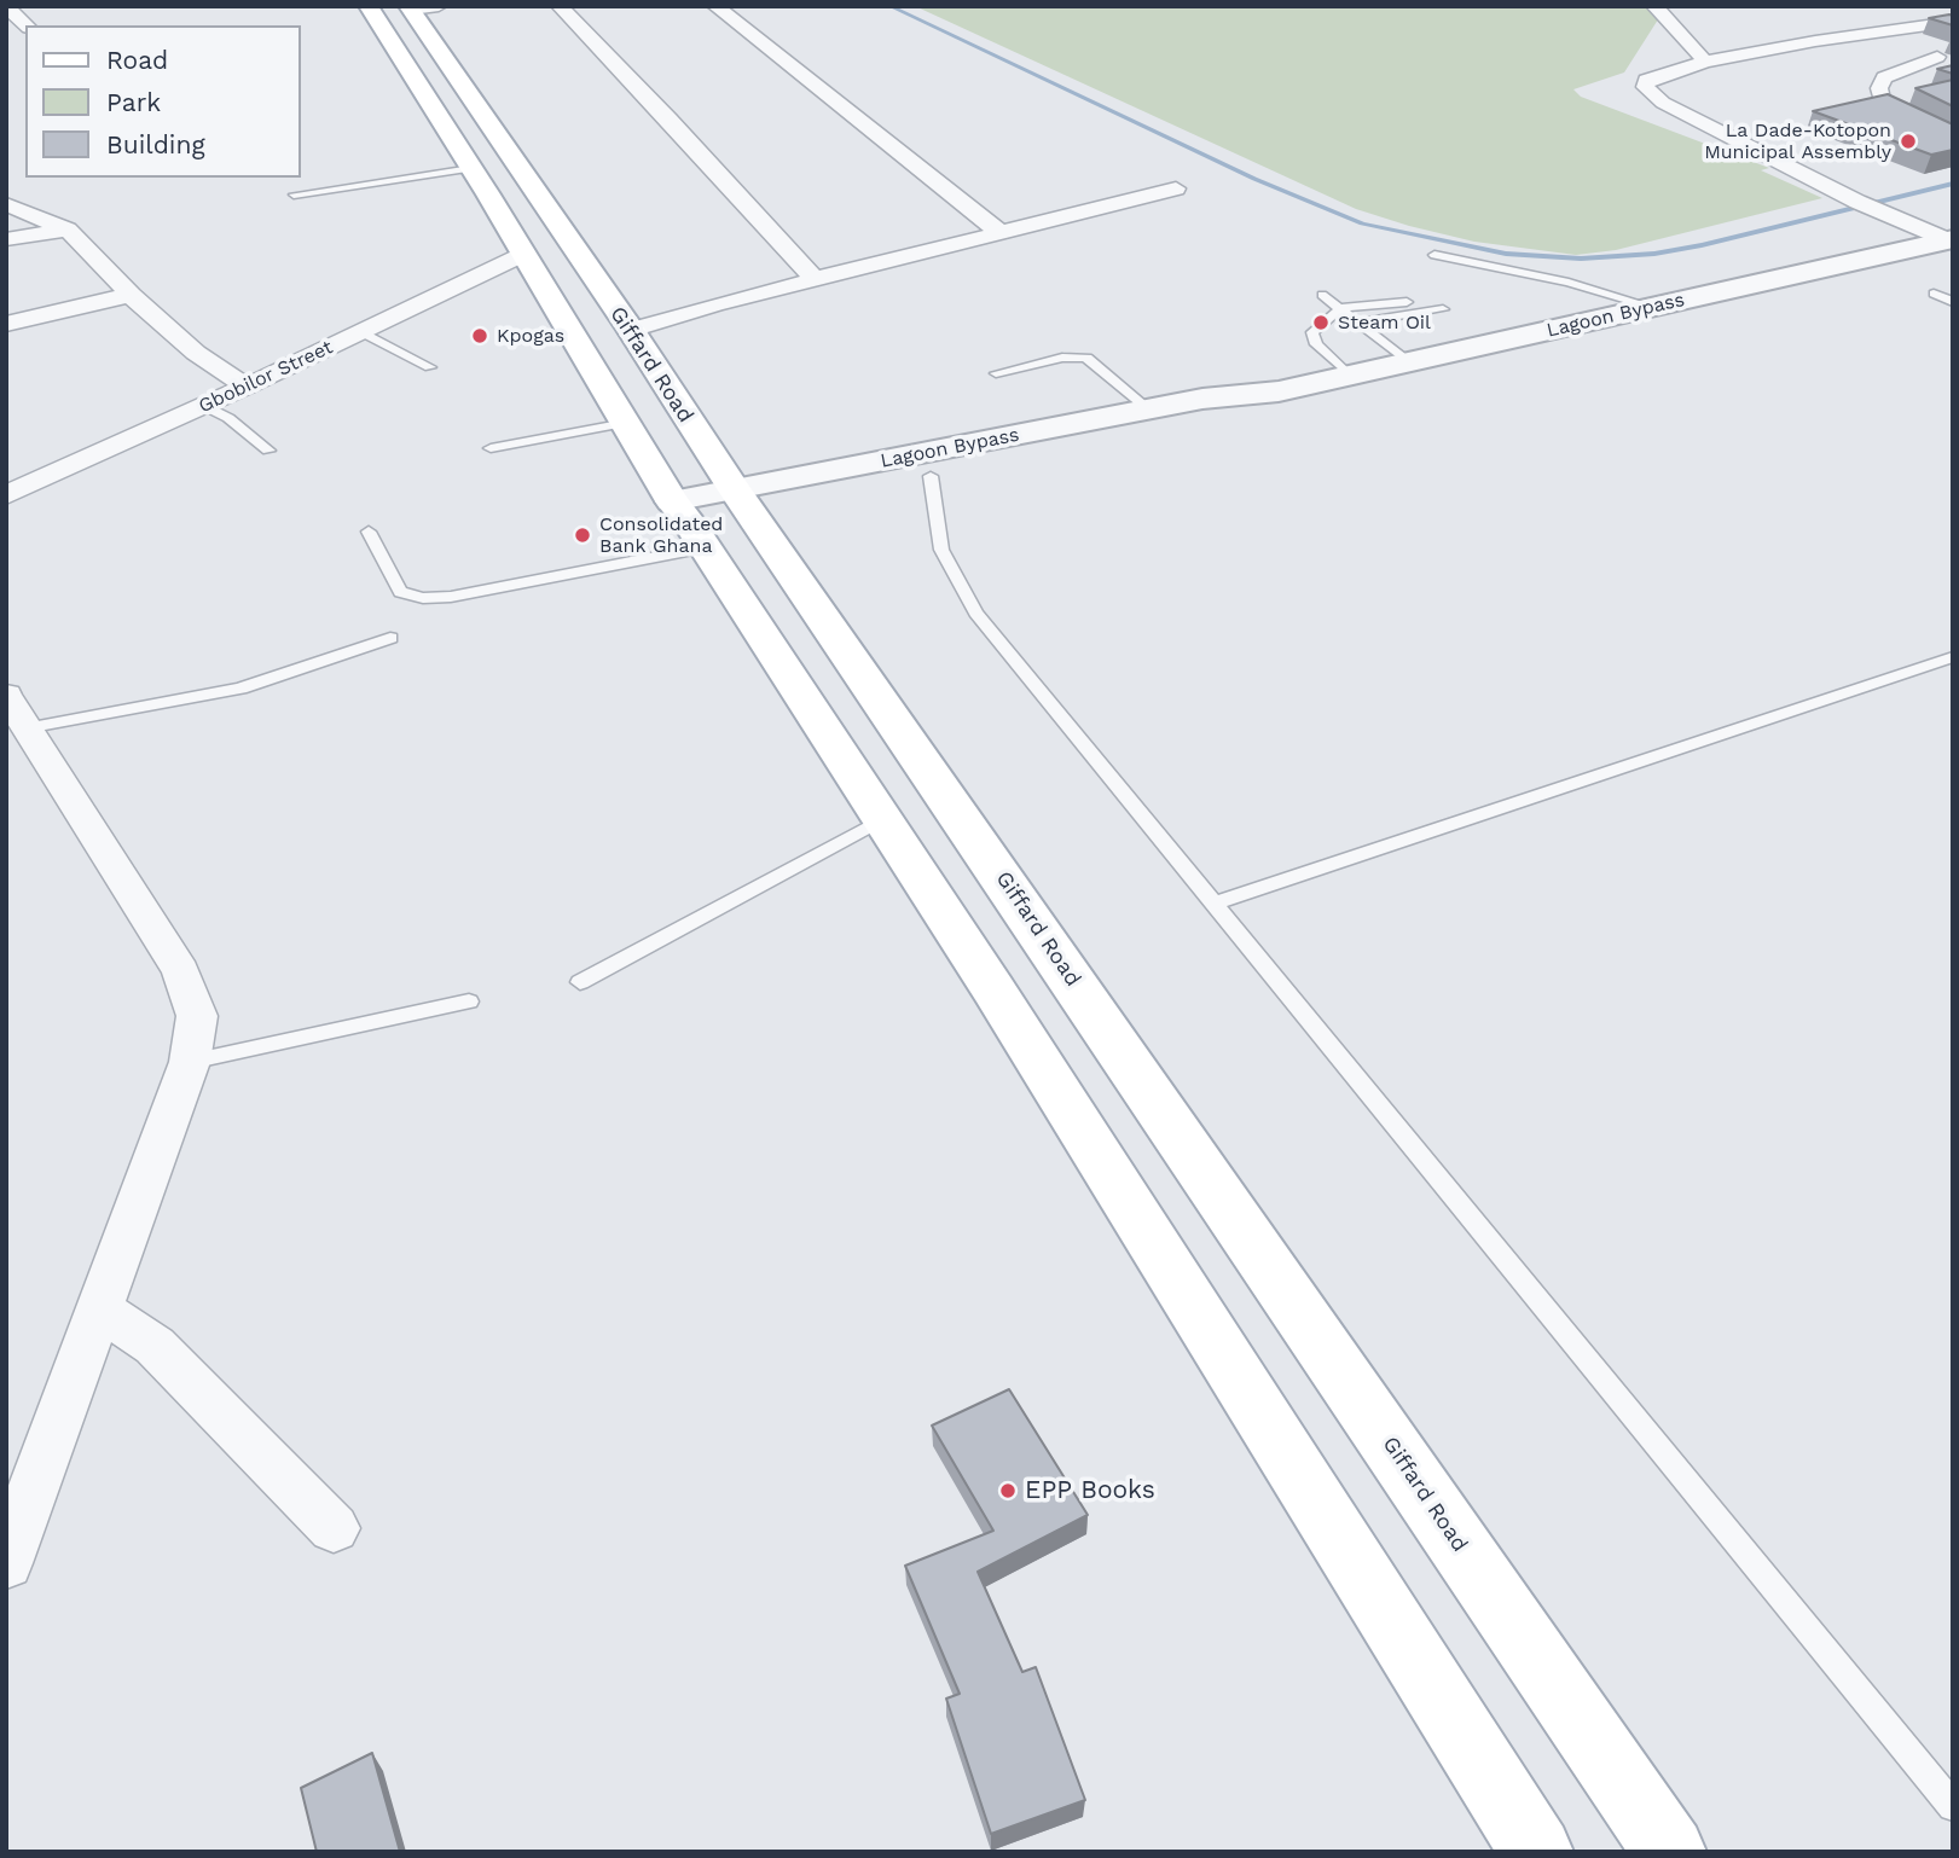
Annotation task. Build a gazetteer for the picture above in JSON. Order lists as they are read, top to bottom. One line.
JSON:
{"streets":{"main road":["Giffard Road"],"street":["Lagoon Bypass","Gbobilor Street"]},"crossings":[["Lagoon Bypass","Giffard Road"],["Giffard Road","Gbobilor Street"]],"places":["La Dade-Kotopon Municipal Assembly","Steam Oil","Kpogas","Consolidated Bank Ghana","EPP Books"],"legend":["Road","Park","Building"]}
